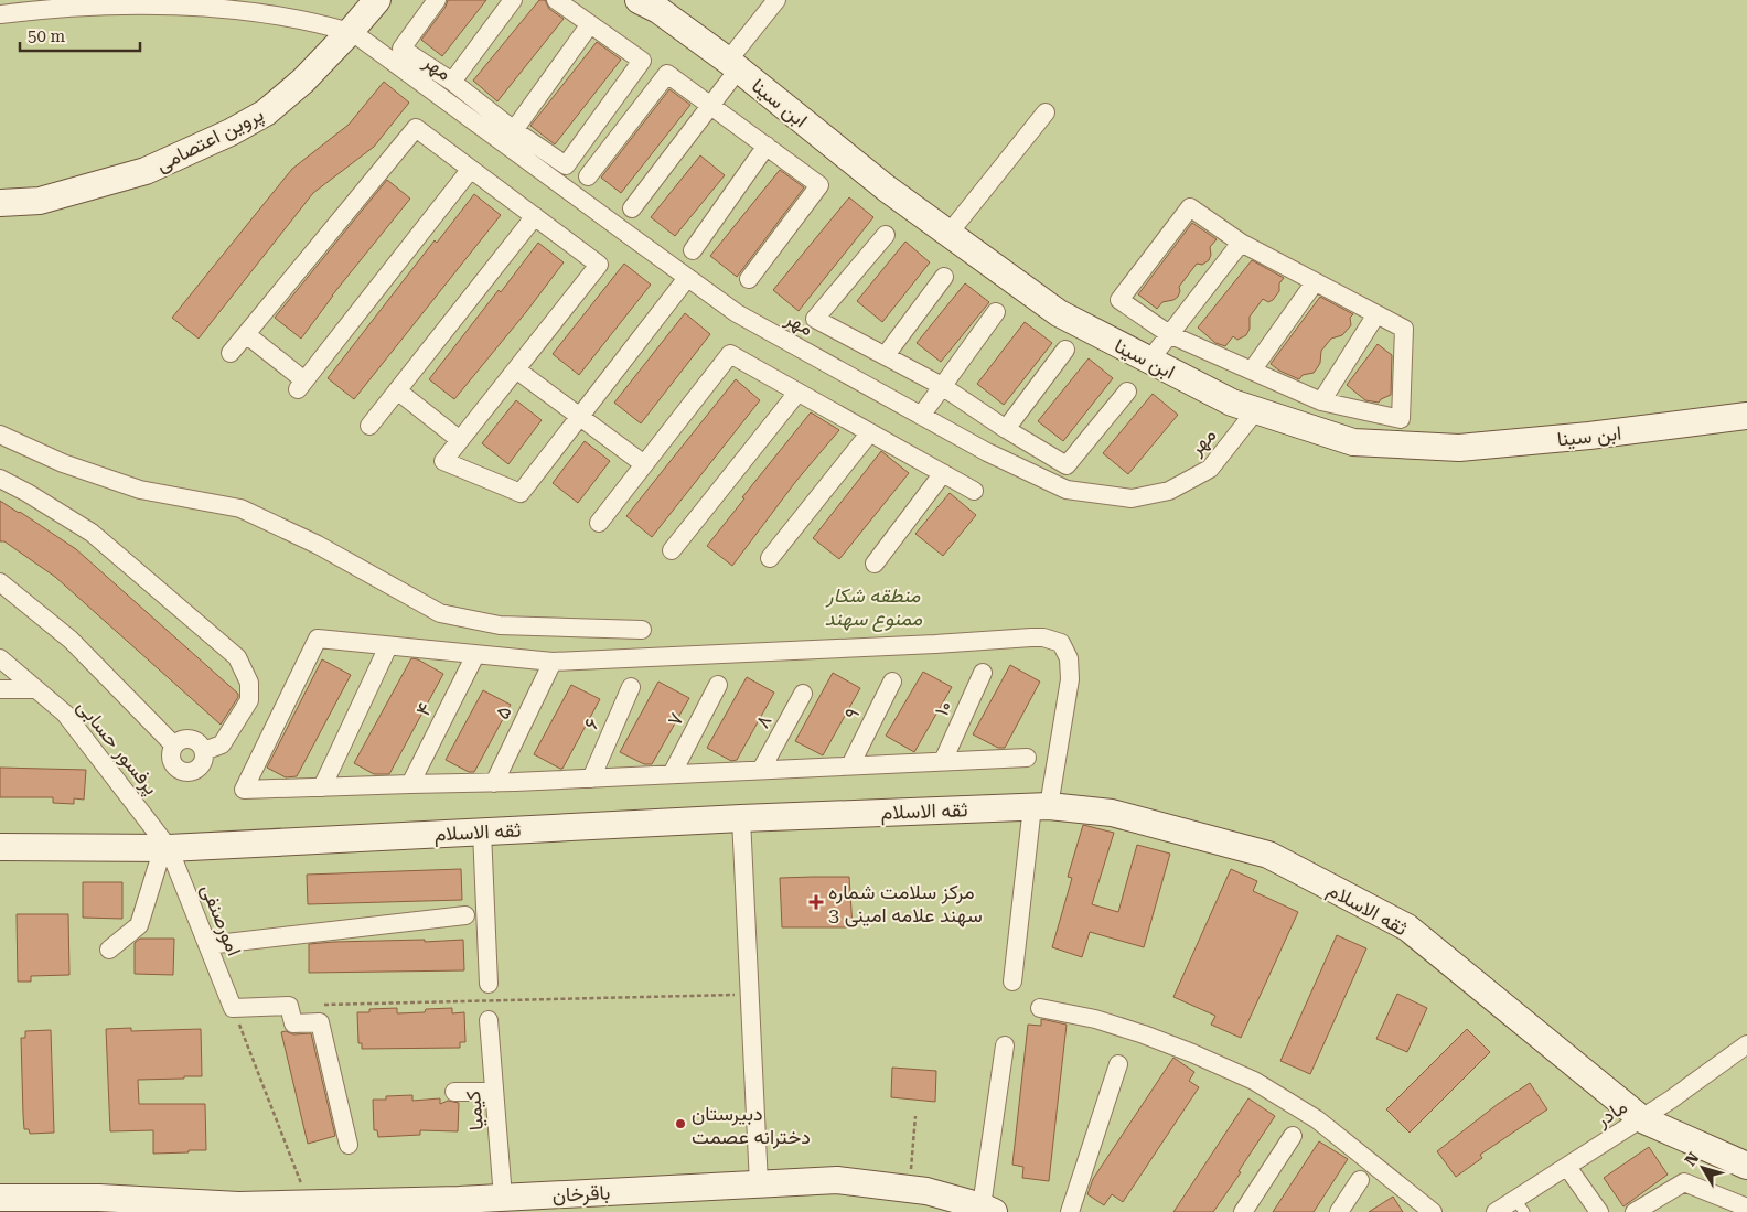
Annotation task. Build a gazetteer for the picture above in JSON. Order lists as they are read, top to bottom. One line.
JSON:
{"streets":{"street":["مهر","ابن سینا","پروین اعتصامی","۱۰","۴","۵","۹","۷","۸","۶","پرفسور حسابی","ثقه الاسلام","امورصنفی","کیمیا","مادر","باقرخان"]},"crossings":[["مهر","ابن سینا"],["مهر","پروین اعتصامی"],["پرفسور حسابی","ثقه الاسلام"],["پرفسور حسابی","امورصنفی"],["ثقه الاسلام","امورصنفی"],["ثقه الاسلام","مادر"],["کیمیا","باقرخان"]],"parks":["منطقه شکار ممنوع سهند"],"places":{"health":["مرکز سلامت شماره 3 سهند علامه امینی"],"other":["دبیرستان دخترانه عصمت"]},"scale_bar":"50 m","north":"top left"}
